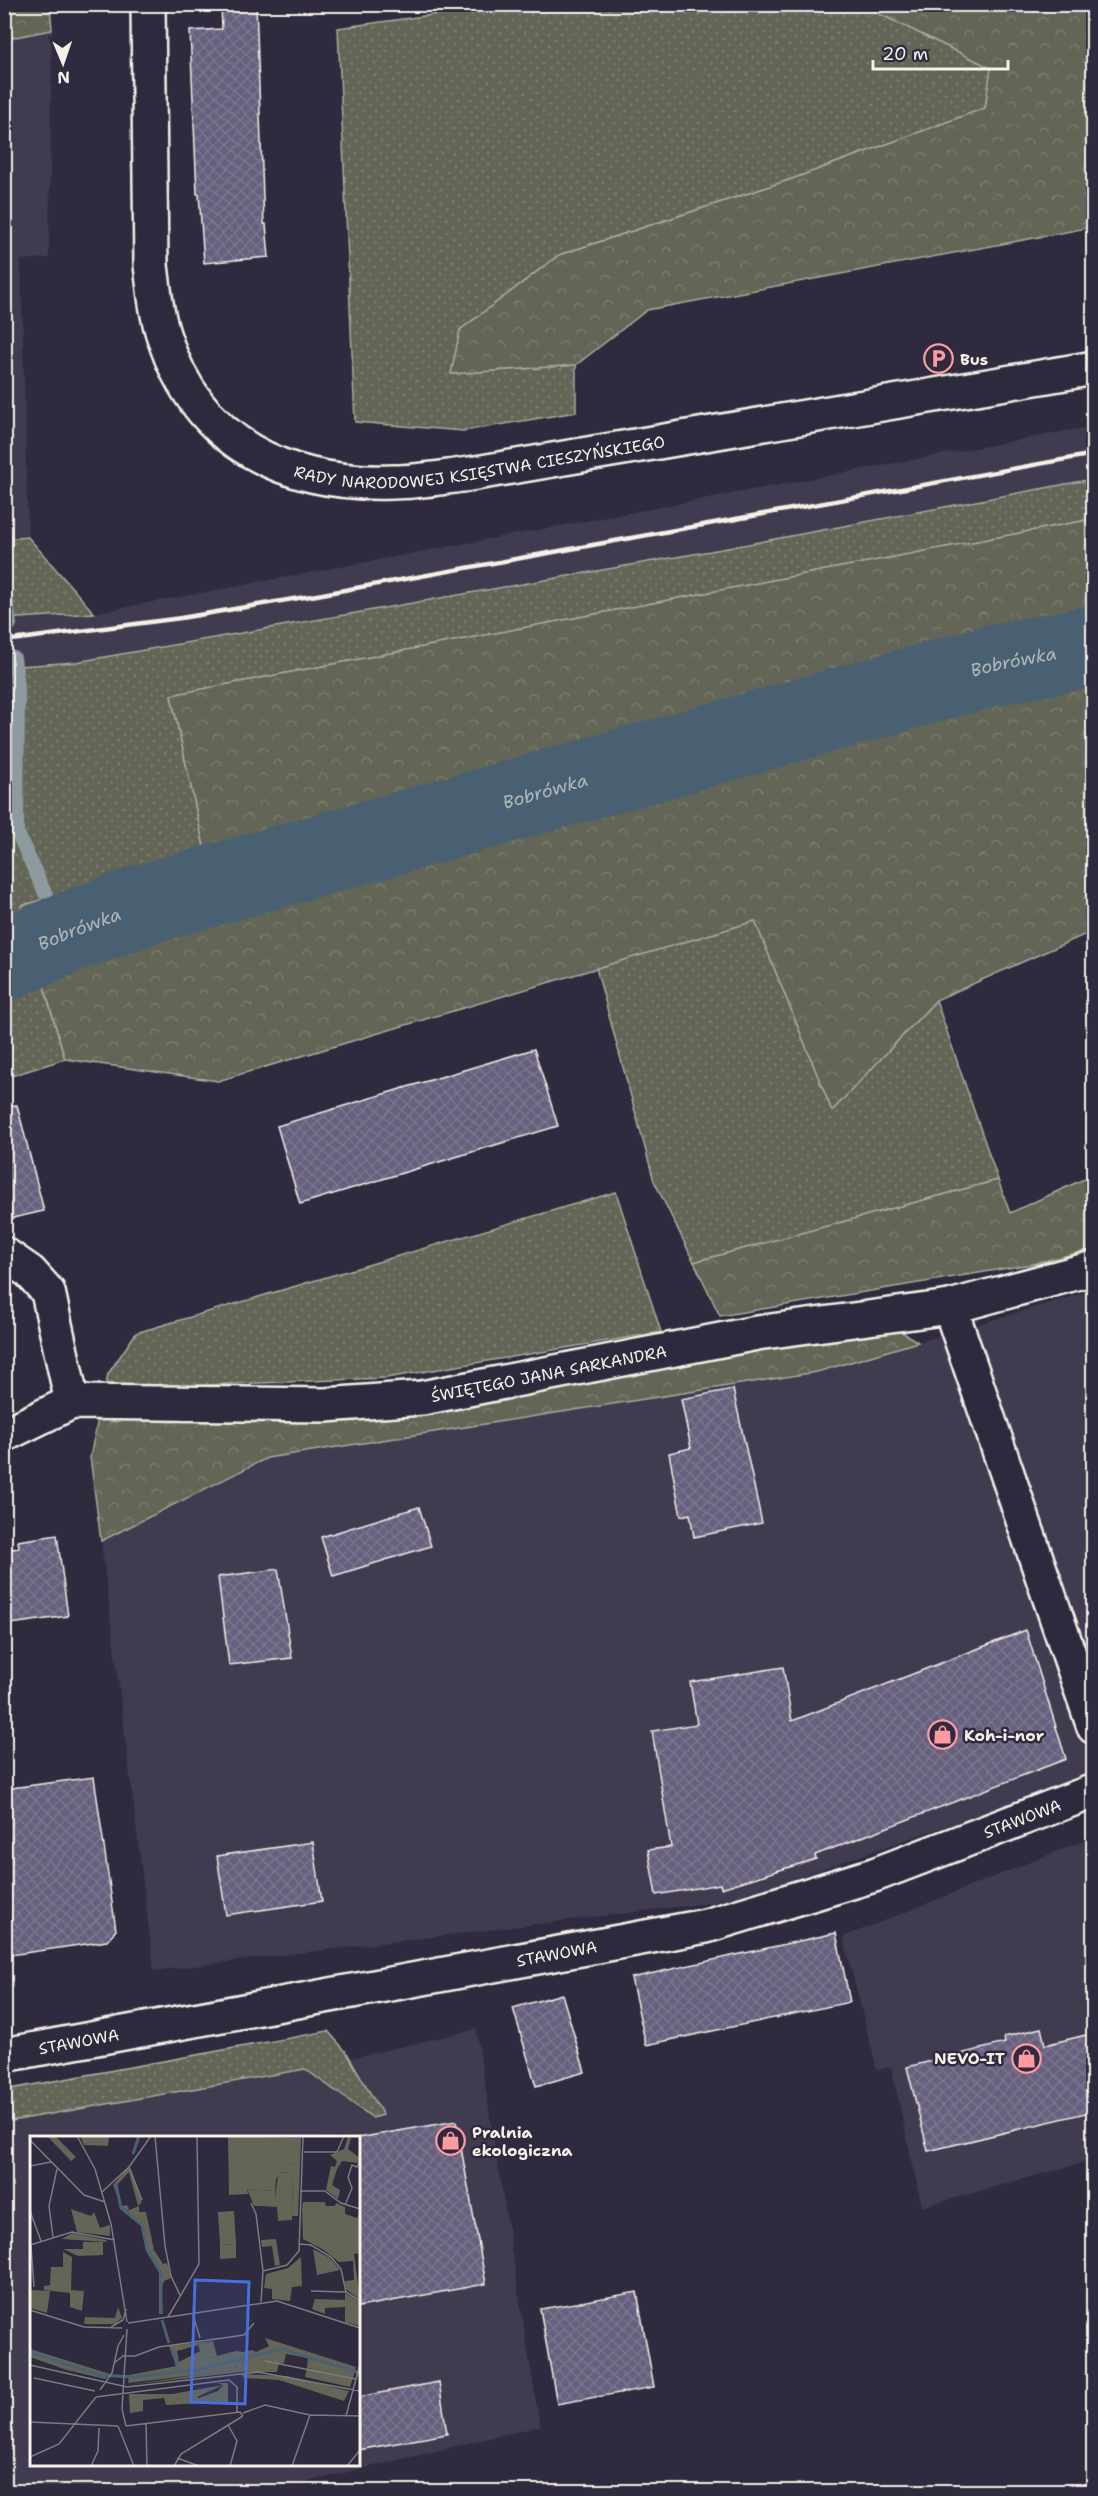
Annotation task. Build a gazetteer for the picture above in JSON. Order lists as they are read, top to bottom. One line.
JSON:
{"streets":{"street":["RADY NARODOWEJ KSIĘSTWA CIESZYŃSKIEGO","ŚWIĘTEGO JANA SARKANDRA","STAWOWA"]},"water":["Bobrówka"],"places":{"parking":["Bus"],"shop":["Koh-i-nor","NEVO-IT","Pralnia ekologiczna"]},"scale_bar":"20 m","north":"bottom"}
